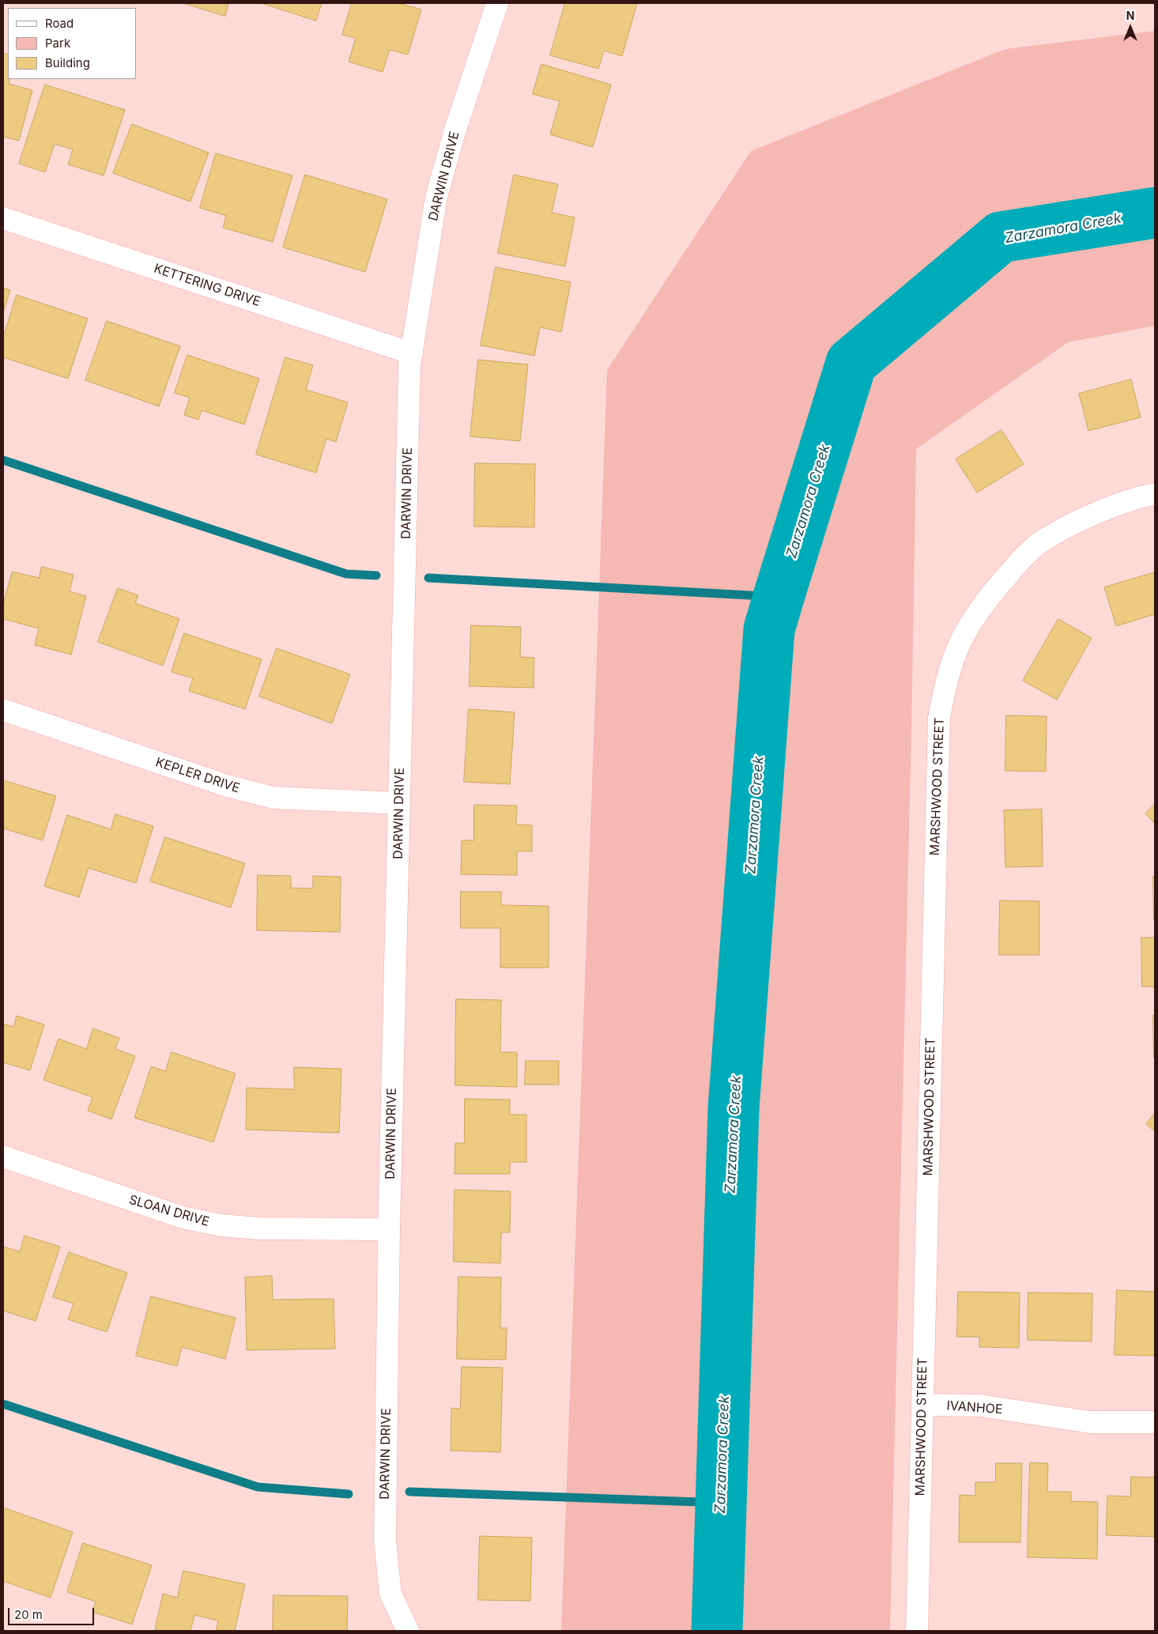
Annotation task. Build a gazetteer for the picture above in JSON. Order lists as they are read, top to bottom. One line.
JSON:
{"streets":{"street":["DARWIN DRIVE","KETTERING DRIVE","KEPLER DRIVE","MARSHWOOD STREET","SLOAN DRIVE","IVANHOE"]},"crossings":[["DARWIN DRIVE","KETTERING DRIVE"],["DARWIN DRIVE","KEPLER DRIVE"],["DARWIN DRIVE","SLOAN DRIVE"],["MARSHWOOD STREET","IVANHOE"]],"water":["Zarzamora Creek"],"legend":["Road","Park","Building"],"scale_bar":"20 m","north":"top"}
